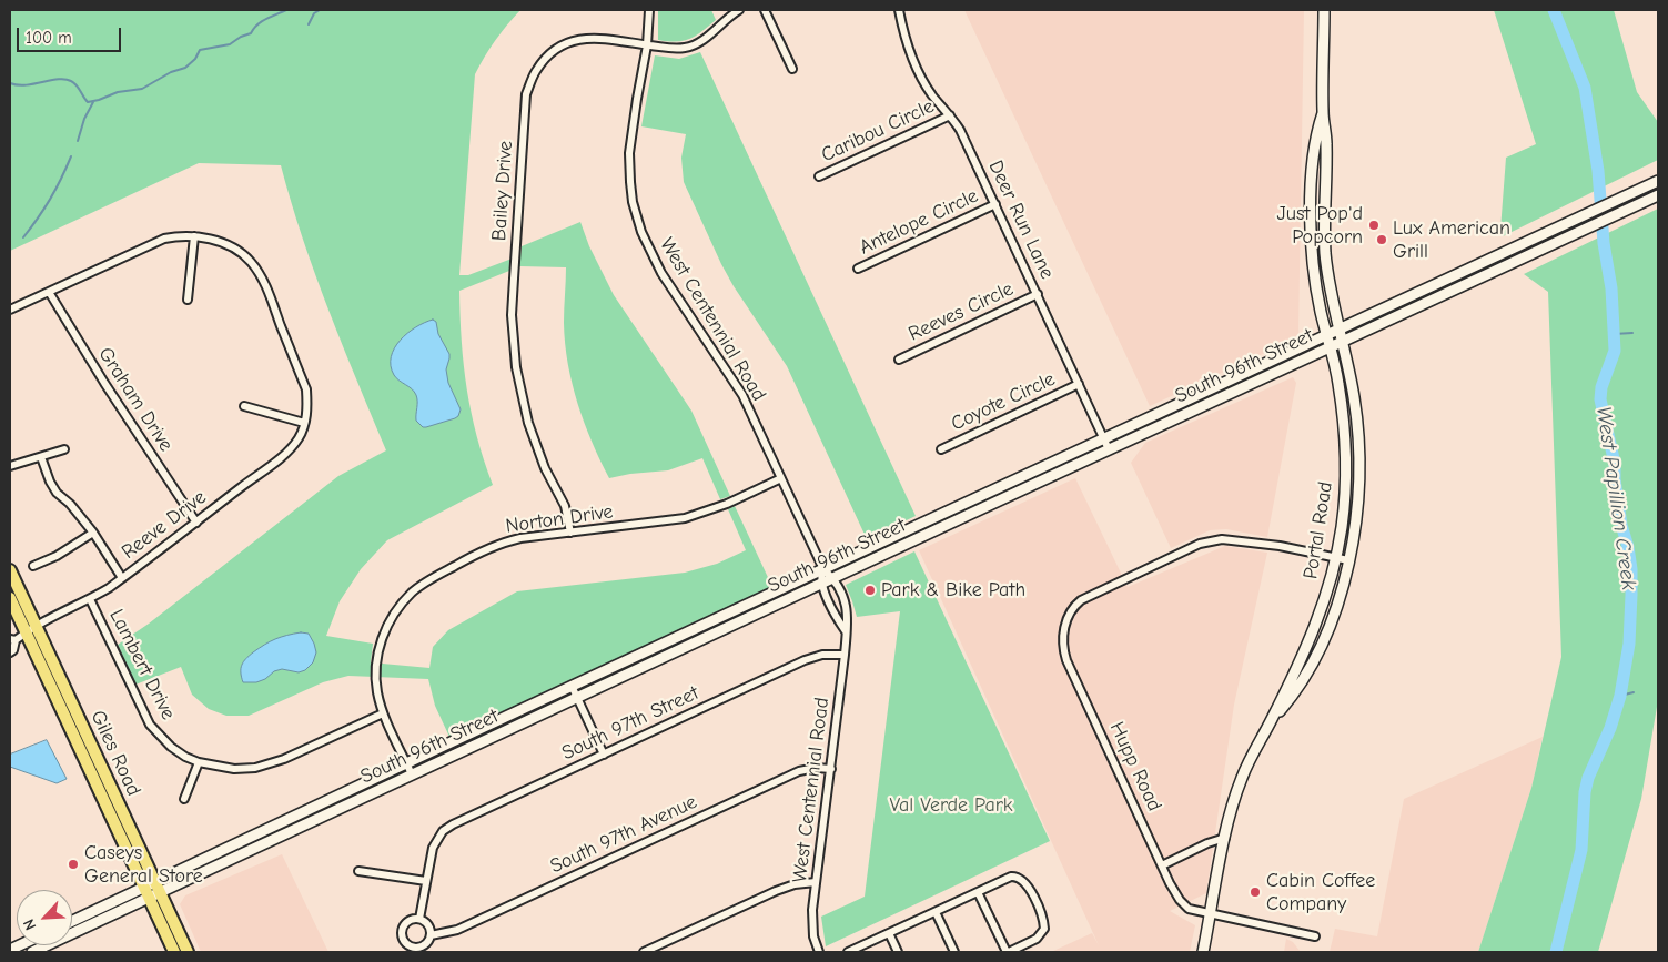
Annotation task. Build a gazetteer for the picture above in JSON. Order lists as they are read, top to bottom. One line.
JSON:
{"streets":{"main road":["South 96th Street","Portal Road","Giles Road"],"street":["Caribou Circle","Bailey Drive","Deer Run Lane","Antelope Circle","Reeves Circle","West Centennial Road","Graham Drive","Coyote Circle","Norton Drive","Reeve Drive","Lambert Drive","South 97th Street","Hupp Road","South 97th Avenue"]},"crossings":[["Caribou Circle","Deer Run Lane"],["Bailey Drive","West Centennial Road"],["Bailey Drive","Norton Drive"],["Deer Run Lane","Antelope Circle"],["Deer Run Lane","Reeves Circle"],["Deer Run Lane","South 96th Street"],["Deer Run Lane","Coyote Circle"],["West Centennial Road","South 96th Street"],["West Centennial Road","Norton Drive"],["West Centennial Road","South 97th Street"],["West Centennial Road","South 97th Avenue"],["South 96th Street","Norton Drive"],["South 96th Street","Portal Road"],["South 96th Street","Giles Road"],["Graham Drive","Reeve Drive"],["Norton Drive","Lambert Drive"],["Reeve Drive","Lambert Drive"],["Reeve Drive","Giles Road"],["Portal Road","Hupp Road"]],"water":["West Papillion Creek"],"parks":["Val Verde Park"],"places":["Just Pop'd Popcorn","Lux American Grill","Park & Bike Path","Caseys General Store","Cabin Coffee Company"],"scale_bar":"100 m","north":"bottom left"}
